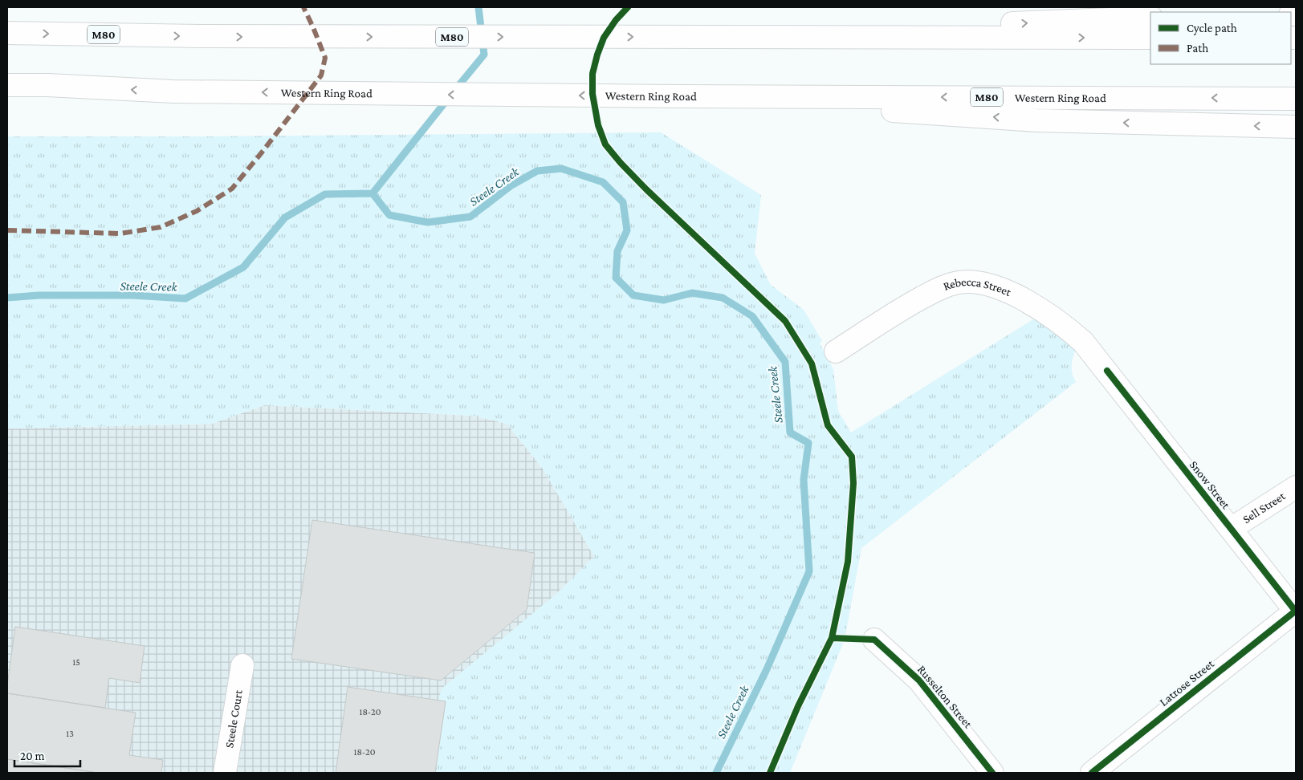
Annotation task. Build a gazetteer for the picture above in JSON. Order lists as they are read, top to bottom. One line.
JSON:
{"streets":{"main road":["M80","Western Ring Road","Rebecca Street","Snow Street","Sell Street","Latrose Street","Russelton Street","Steele Court"]},"crossings":[["Rebecca Street","Snow Street"],["Snow Street","Sell Street"],["Snow Street","Latrose Street"]],"water":["Steele Creek"],"house_numbers":["15","18-20","13","18-20"],"legend":["Cycle path","Path"],"scale_bar":"20 m"}
